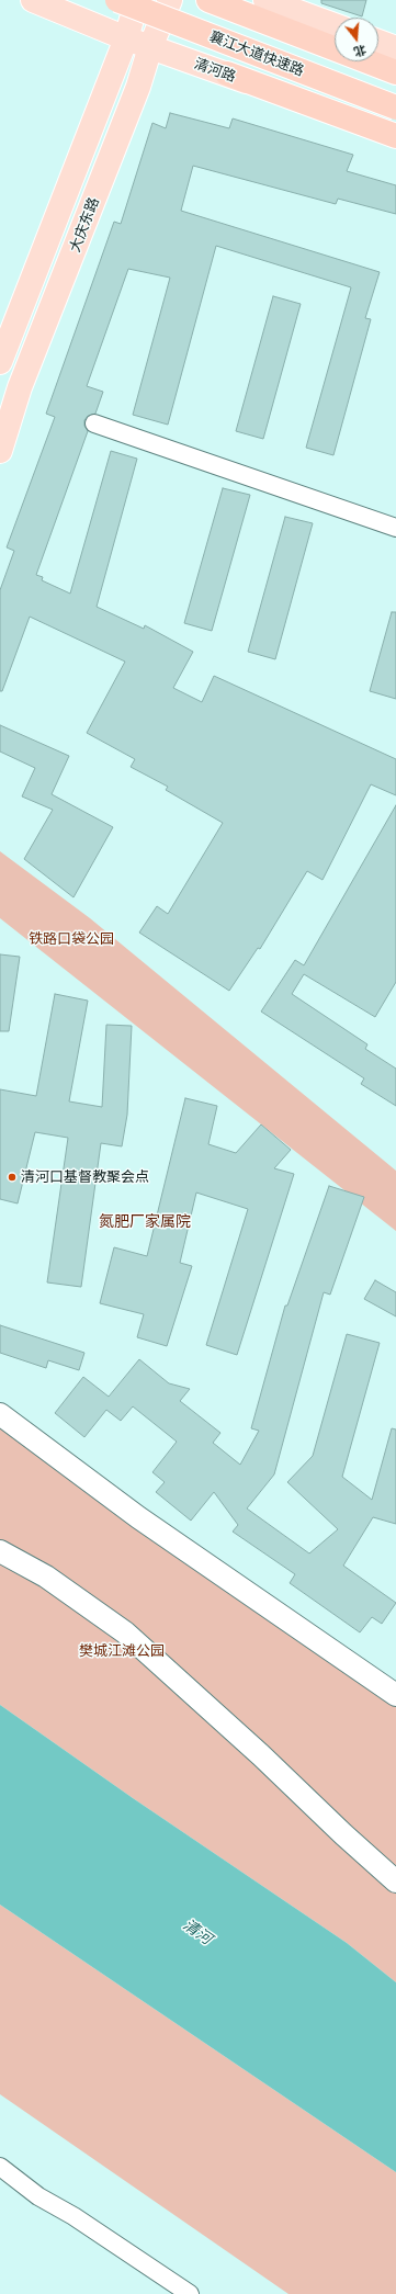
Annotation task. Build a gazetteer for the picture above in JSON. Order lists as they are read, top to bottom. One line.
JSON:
{"streets":{"highway":["襄江大道快速路"],"main road":["清河路","大庆东路"]},"crossings":[["清河路","大庆东路"]],"districts":["氮肥厂家属院"],"water":["清河"],"parks":["铁路口袋公园","樊城江滩公园"],"places":["清河口基督教聚会点"],"north":"bottom"}
